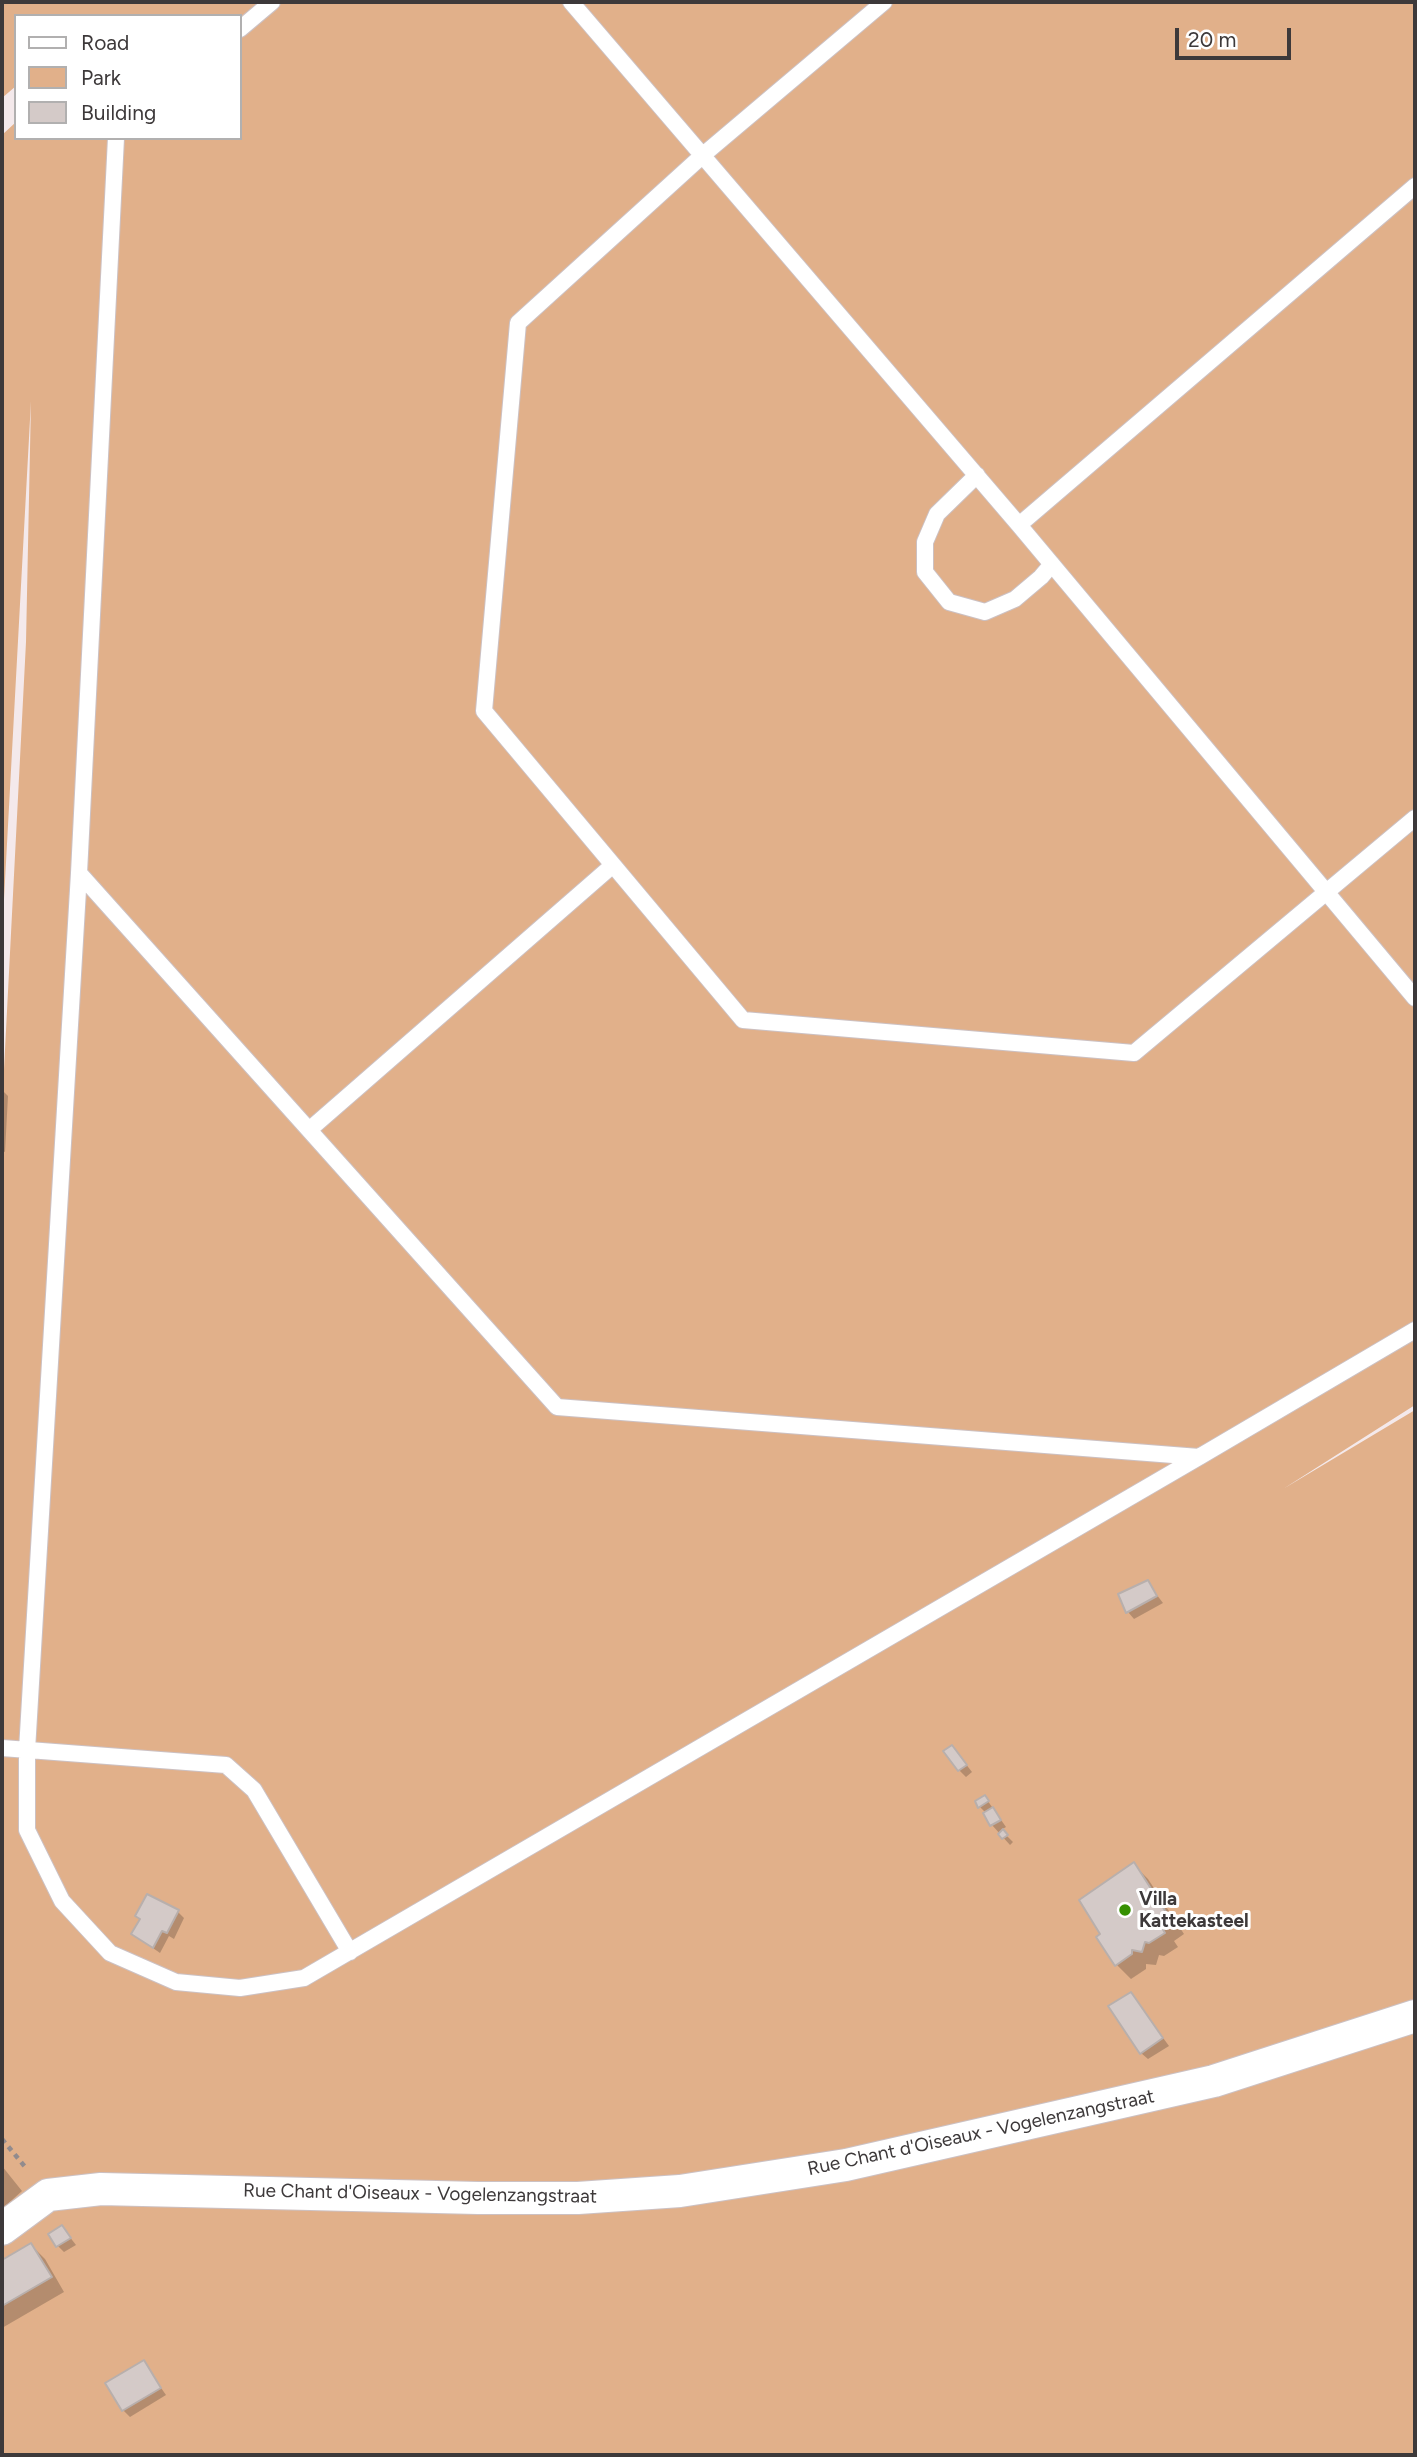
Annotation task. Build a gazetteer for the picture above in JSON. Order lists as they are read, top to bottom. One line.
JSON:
{"streets":{"street":["Rue Chant d'Oiseaux - Vogelenzangstraat"]},"places":["Villa Kattekasteel"],"legend":["Road","Park","Building"],"scale_bar":"20 m"}
